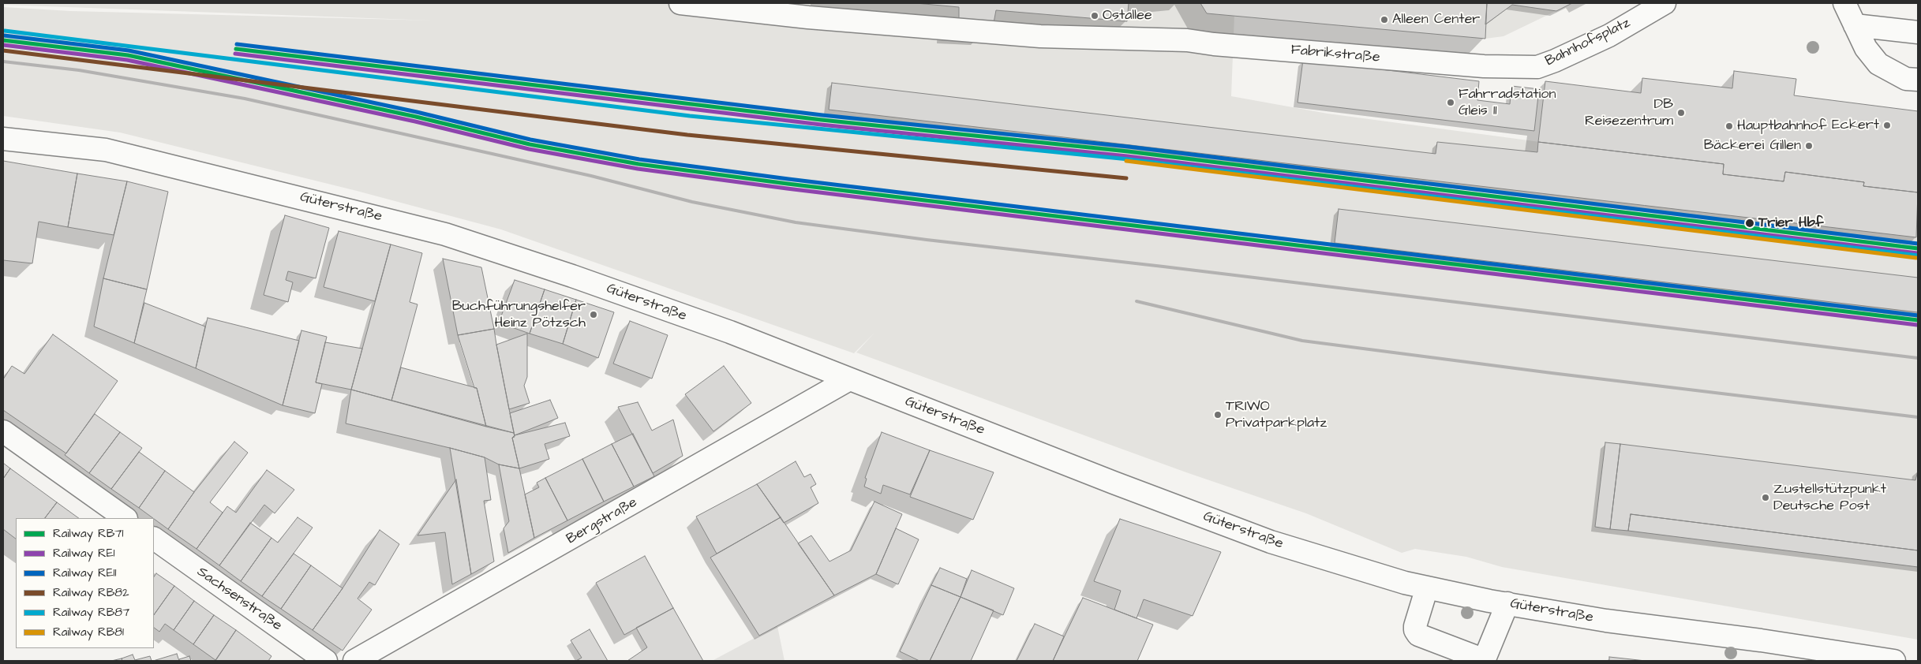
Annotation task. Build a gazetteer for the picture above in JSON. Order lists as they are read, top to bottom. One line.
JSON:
{"streets":{"street":["Bahnhofsplatz","Fabrikstraße","Güterstraße","Bergstraße","Sachsenstraße"]},"crossings":[["Bahnhofsplatz","Fabrikstraße"],["Güterstraße","Bergstraße"]],"places":["Ostallee","Alleen Center","Fahrradstation Gleis 11","DB Reisezentrum","Eckert","Hauptbahnhof","Bäckerei Gillen","Trier Hbf","Buchführungshelfer Heinz Pötzsch","TRIWO Privatparkplatz","Zustellstützpunkt Deutsche Post"],"lines":["rail line RB87","rail line RE11","rail line RB71","rail line RE1","rail line RB82","rail line RB81"],"legend":["Railway RB71","Railway RE1","Railway RE11","Railway RB82","Railway RB87","Railway RB81"]}
